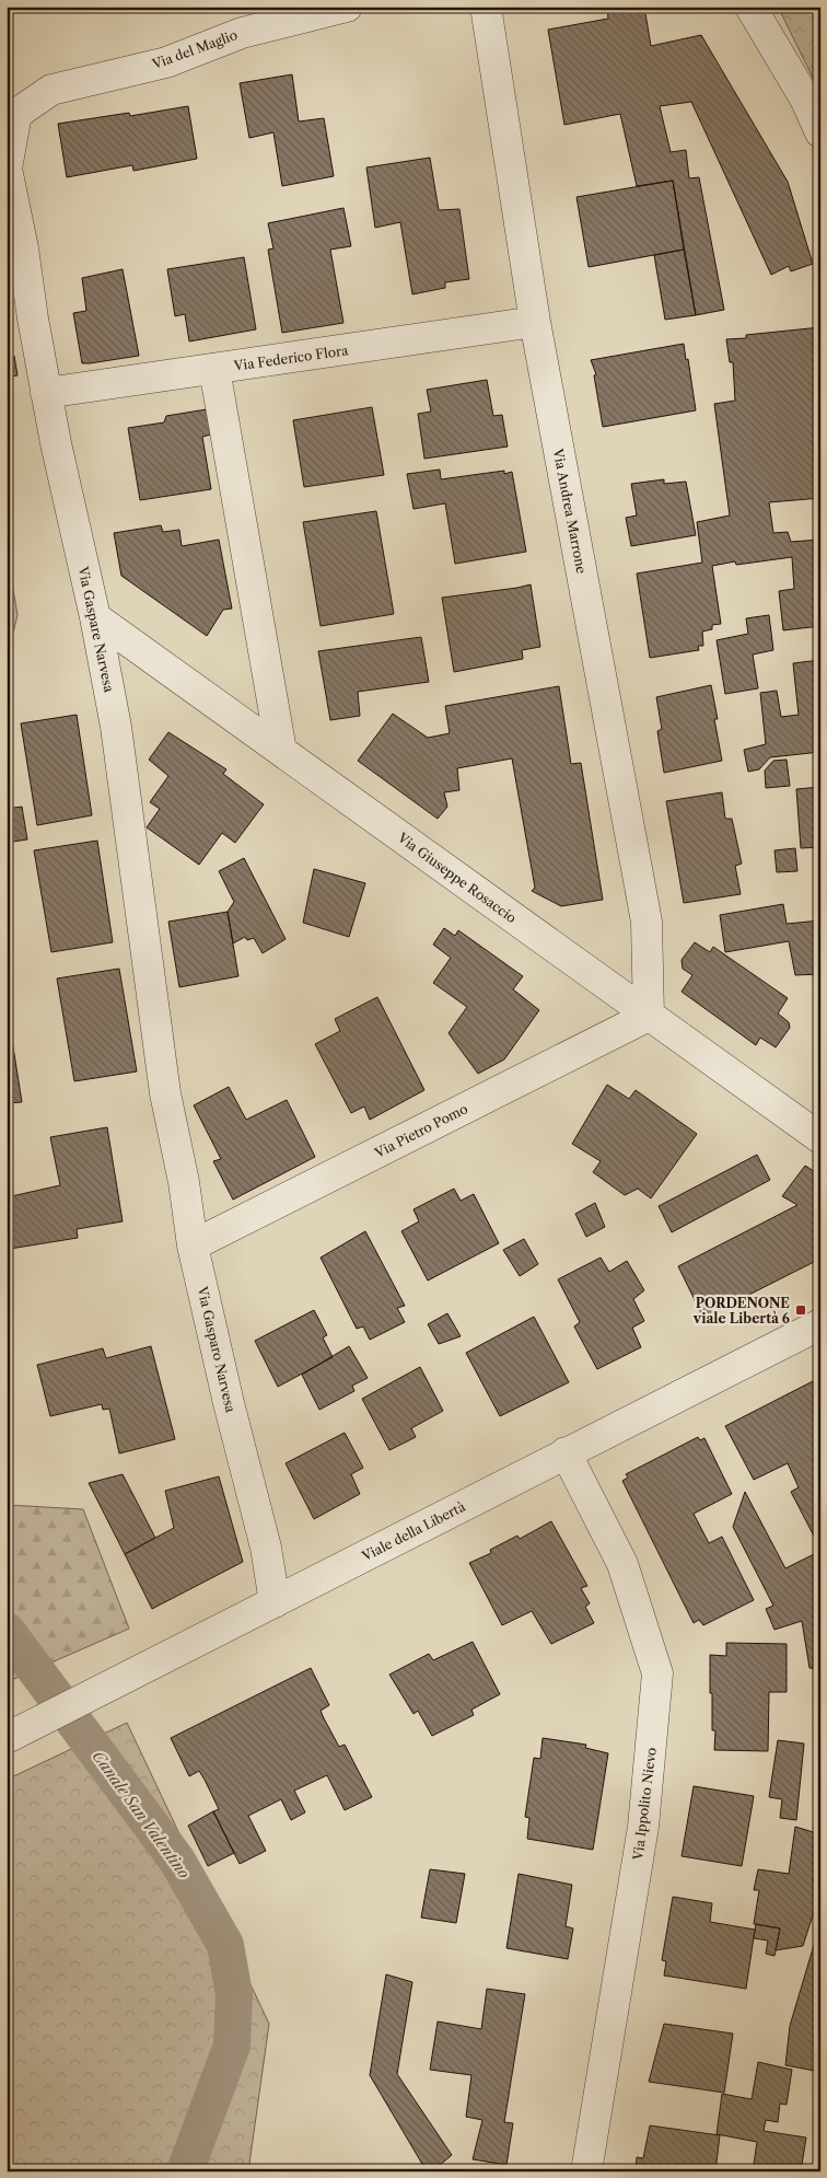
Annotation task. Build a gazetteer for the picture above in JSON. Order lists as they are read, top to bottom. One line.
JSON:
{"streets":{"street":["Via del Maglio","Via Federico Flora","Via Andrea Marrone","Via Gaspare Narvesa","Via Giuseppe Rosaccio","Via Pietro Pomo","Via Gasparo Narvesa","Viale della Libertà","Via Ippolito Nievo"]},"crossings":[["Via del Maglio","Via Gaspare Narvesa"],["Via Federico Flora","Via Andrea Marrone"],["Via Federico Flora","Via Gaspare Narvesa"],["Via Andrea Marrone","Via Giuseppe Rosaccio"],["Via Andrea Marrone","Via Pietro Pomo"],["Via Gaspare Narvesa","Via Giuseppe Rosaccio"],["Via Gaspare Narvesa","Via Gasparo Narvesa"],["Via Giuseppe Rosaccio","Via Pietro Pomo"],["Via Pietro Pomo","Via Gasparo Narvesa"],["Via Gasparo Narvesa","Viale della Libertà"],["Viale della Libertà","Via Ippolito Nievo"]],"water":["Canale San Valentino"],"places":{"transit":["PORDENONE viale Libertà 6"]}}
